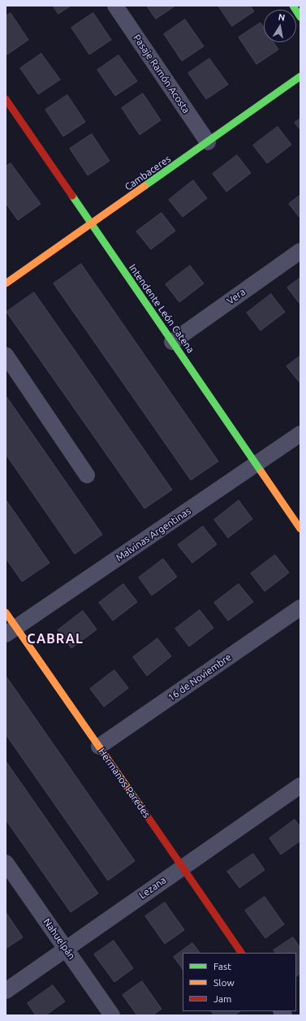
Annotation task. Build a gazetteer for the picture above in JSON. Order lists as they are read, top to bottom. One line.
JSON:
{"streets":{"street":["Pasaje Ramón Acosta","Cambaceres","Vera","Intendente León Catena","Malvinas Argentinas","16 de Noviembre","Hermanos Paredes","Lezana","Nahuelpán"]},"crossings":[["Pasaje Ramón Acosta","Cambaceres"],["Cambaceres","Intendente León Catena"],["Vera","Intendente León Catena"],["Intendente León Catena","Malvinas Argentinas"],["Malvinas Argentinas","Hermanos Paredes"],["16 de Noviembre","Hermanos Paredes"],["Hermanos Paredes","Lezana"],["Lezana","Nahuelpán"]],"districts":["CABRAL"],"legend":["Fast","Slow","Jam"],"north":"top"}
